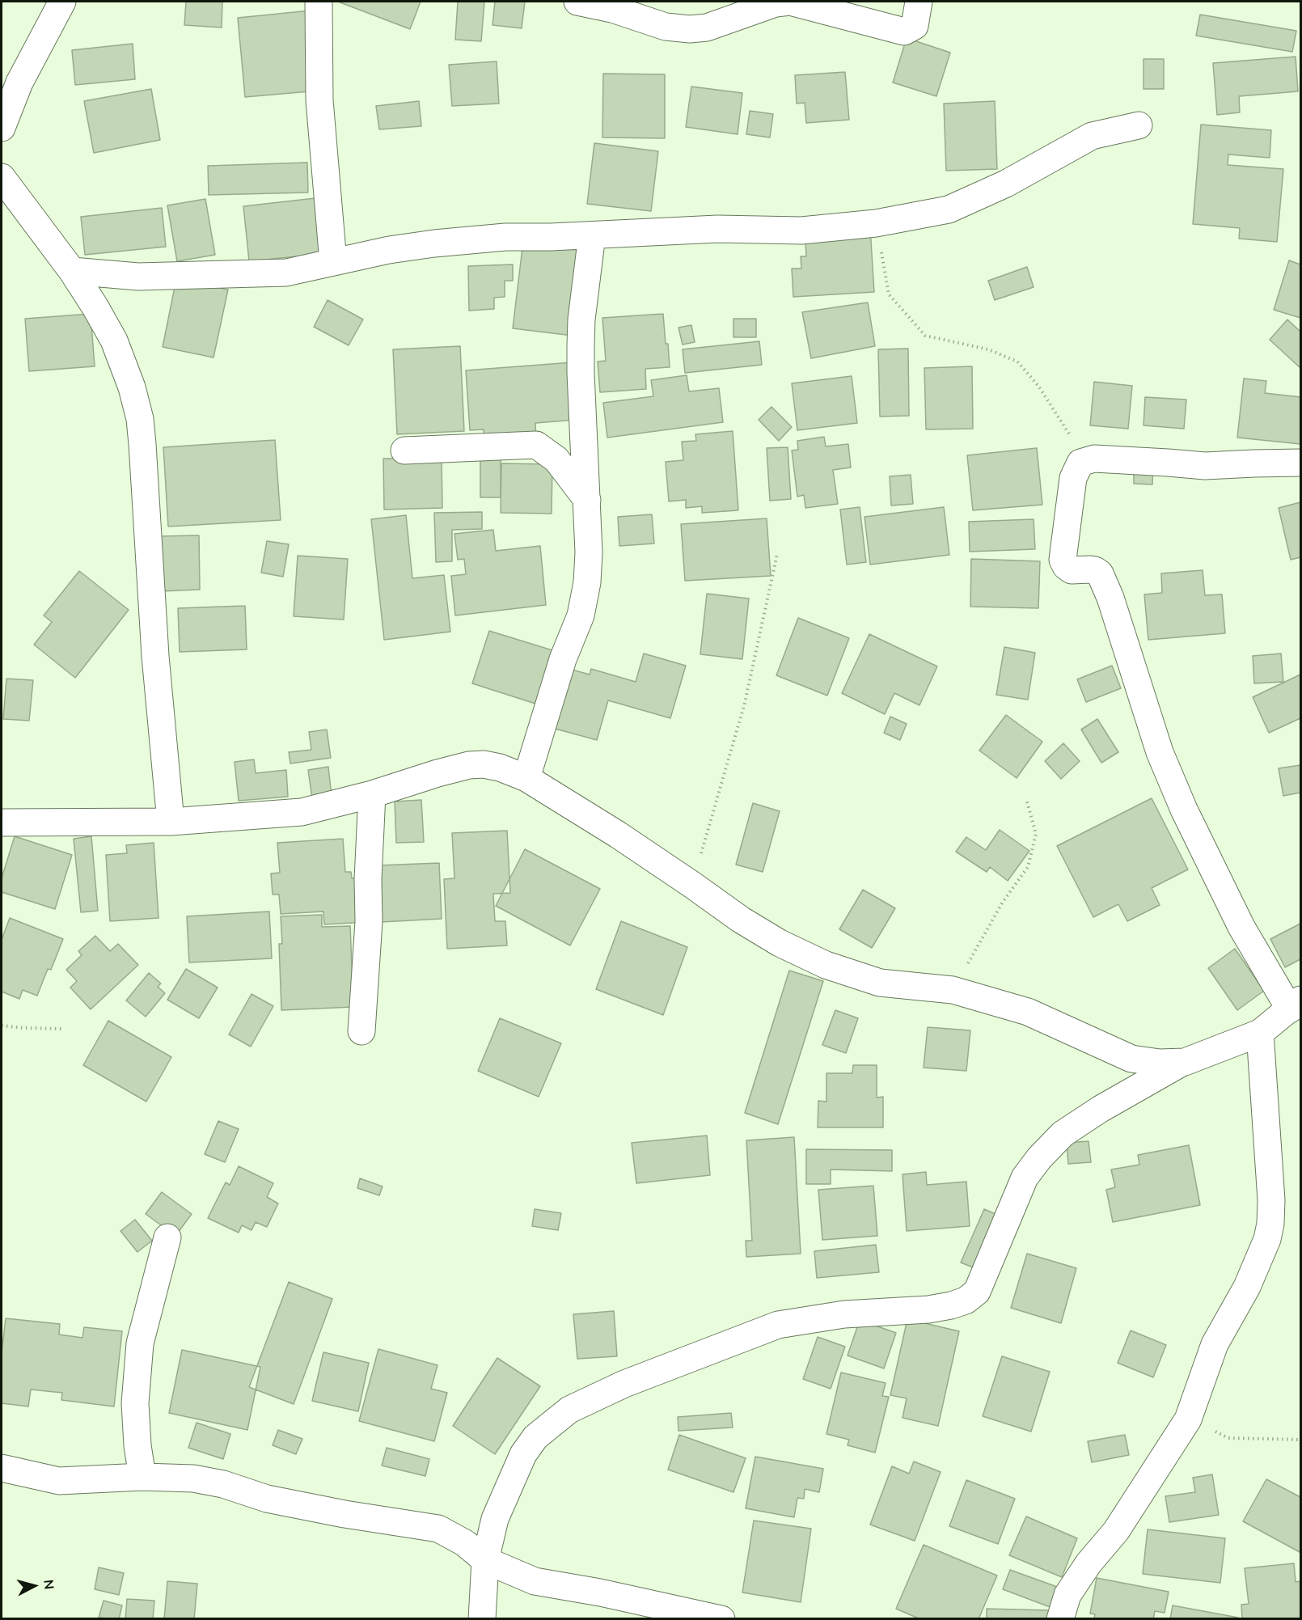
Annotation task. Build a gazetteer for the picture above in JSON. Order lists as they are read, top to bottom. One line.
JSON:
{"north":"right"}
